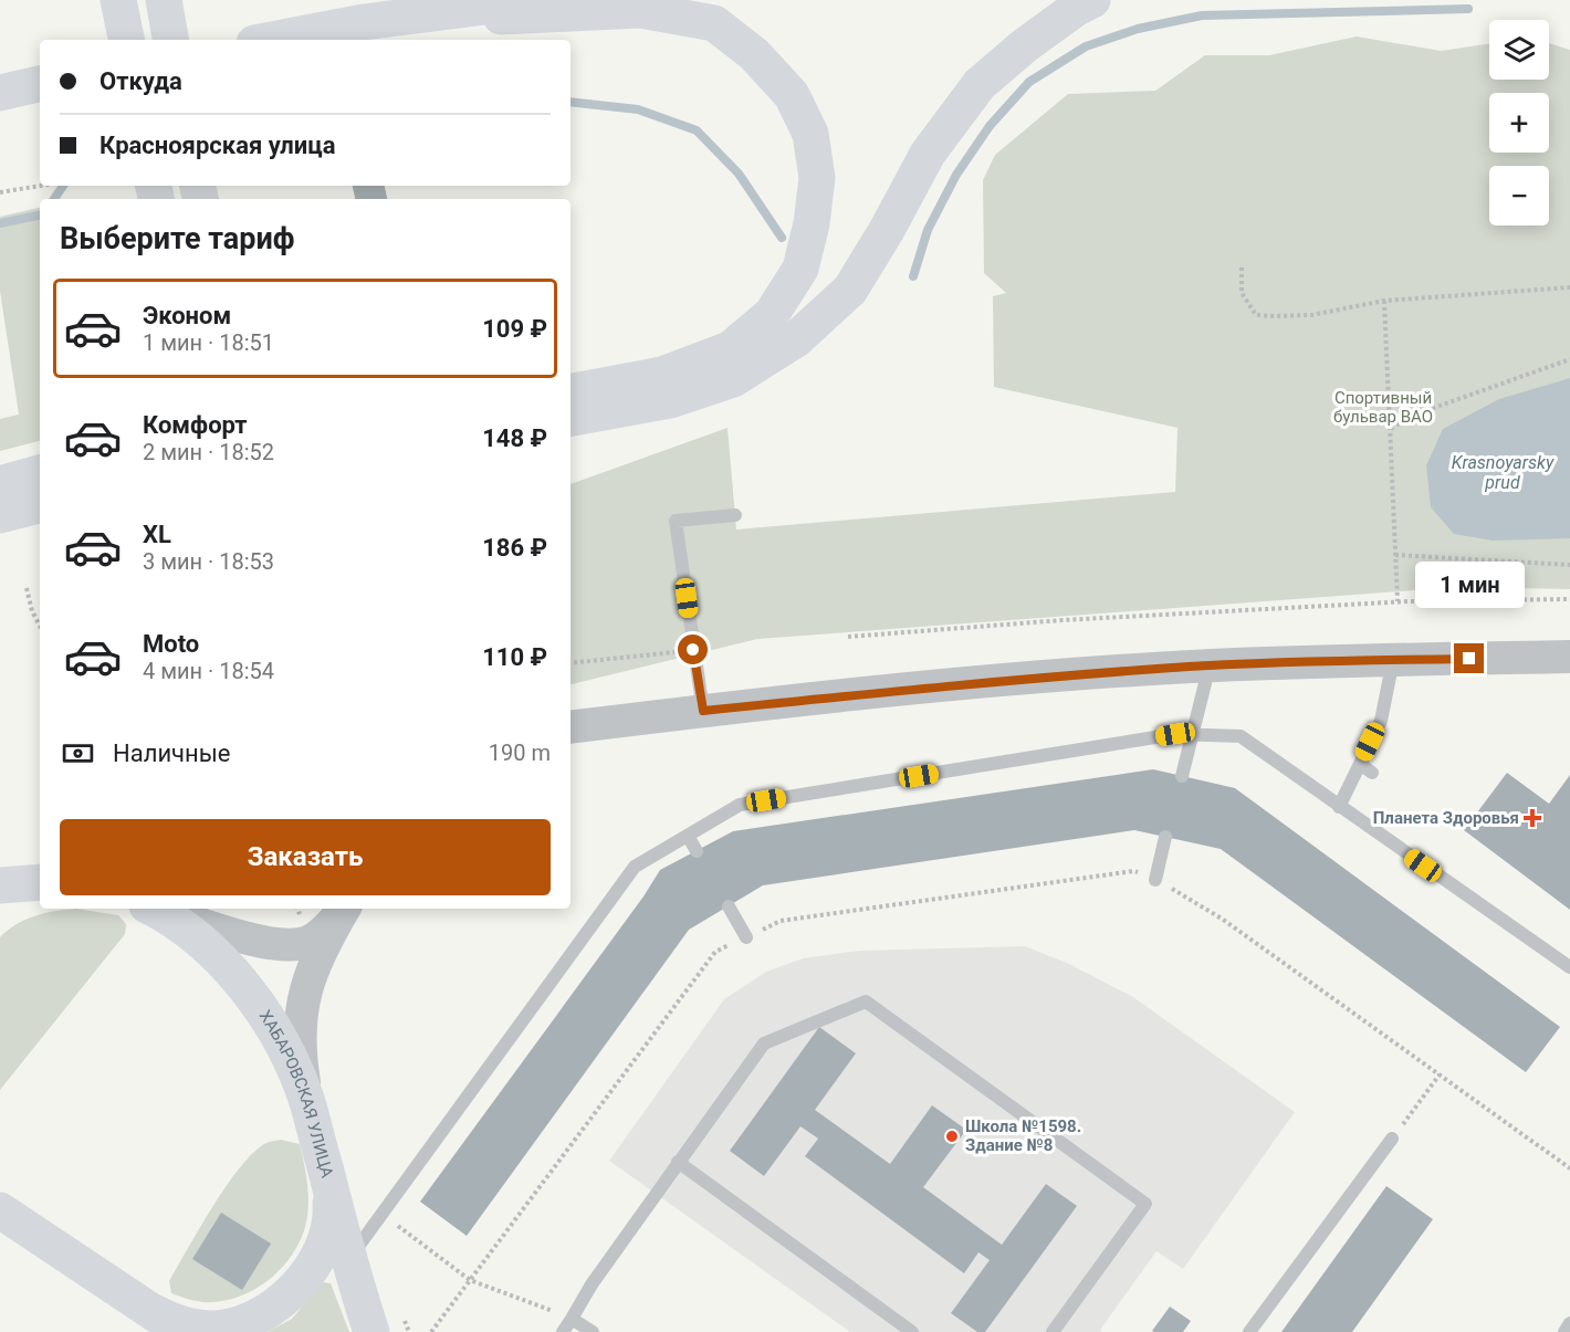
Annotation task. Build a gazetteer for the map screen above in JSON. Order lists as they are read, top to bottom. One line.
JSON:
{"streets":{"main road":["ХАБАРОВСКАЯ УЛИЦА"]},"water":["Krasnoyarsky prud"],"parks":["Спортивный бульвар ВАО"],"places":{"health":["Планета Здоровья"],"other":["Школа №1598. Здание №8"]},"page":{"map_buttons":["+","−"],"banner":["Откуда","Красноярская улица"],"heading":"Выберите тариф","list":[{"name":"Эконом","note":"1 мин · 18:51","value":"109 ₽"},{"name":"Комфорт","note":"2 мин · 18:52","value":"148 ₽"},{"name":"XL","note":"3 мин · 18:53","value":"186 ₽"},{"name":"Moto","note":"4 мин · 18:54","value":"110 ₽"}],"bubble":"1 мин","pay":["Наличные","190 m"],"buttons":"Заказать"}}
